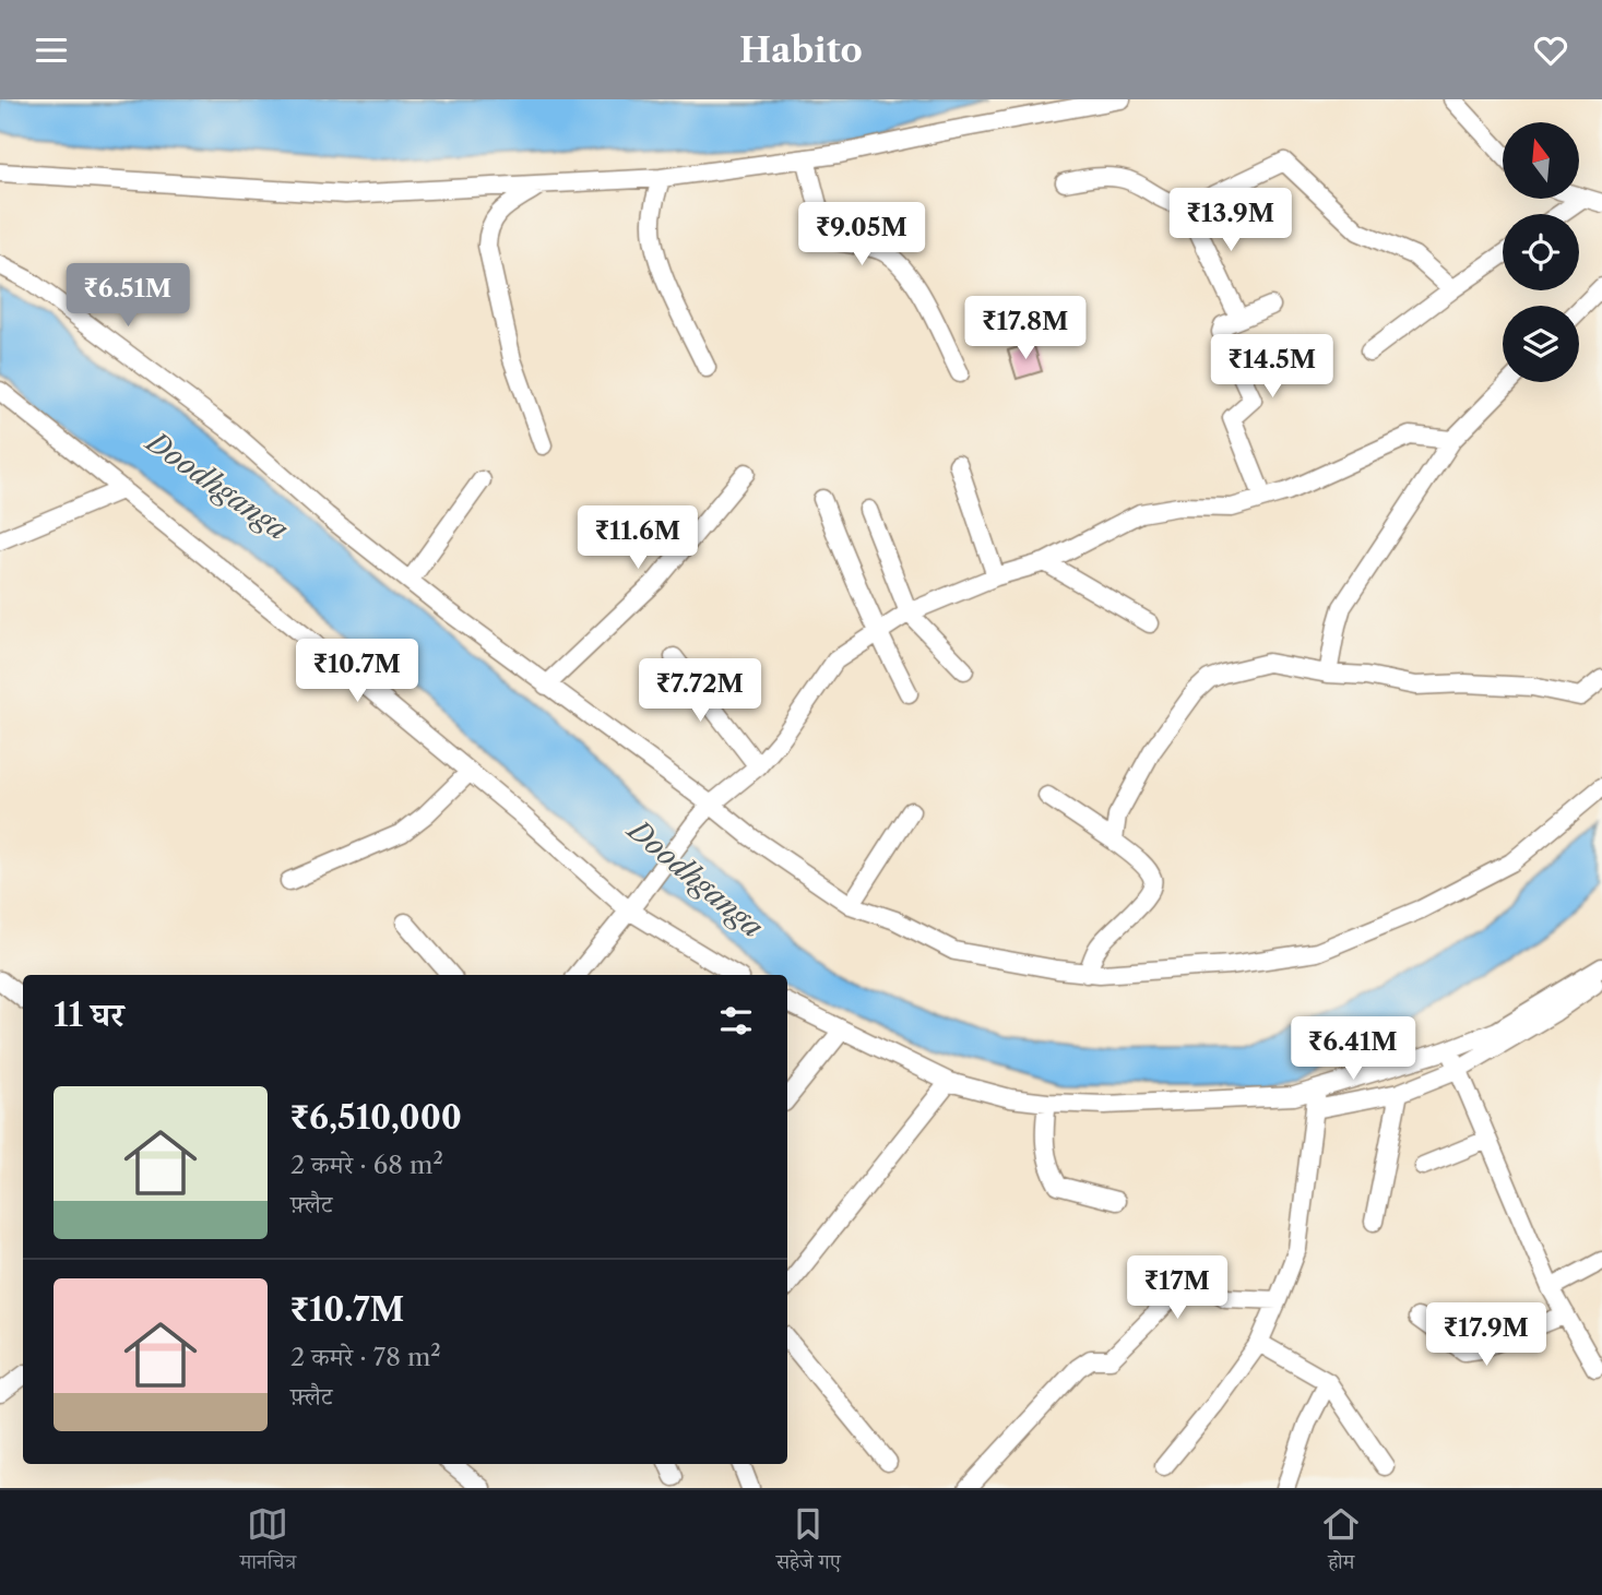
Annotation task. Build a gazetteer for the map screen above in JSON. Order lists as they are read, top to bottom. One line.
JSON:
{"water":["Doodhganga"],"north":"top","page":{"header":"Habito","price":["₹13.9M","₹9.05M","₹6.51M","₹17.8M","₹14.5M","₹11.6M","₹10.7M","₹7.72M","₹6.41M","₹17M","₹17.9M"],"heading":"11 घर","list":[{"name":"₹6,510,000","note":"2 कमरे · 68 m² · फ़्लैट"},{"name":"₹10.7M","note":"2 कमरे · 78 m² · फ़्लैट"}],"tabs":["मानचित्र","सहेजे गए","होम"]}}
